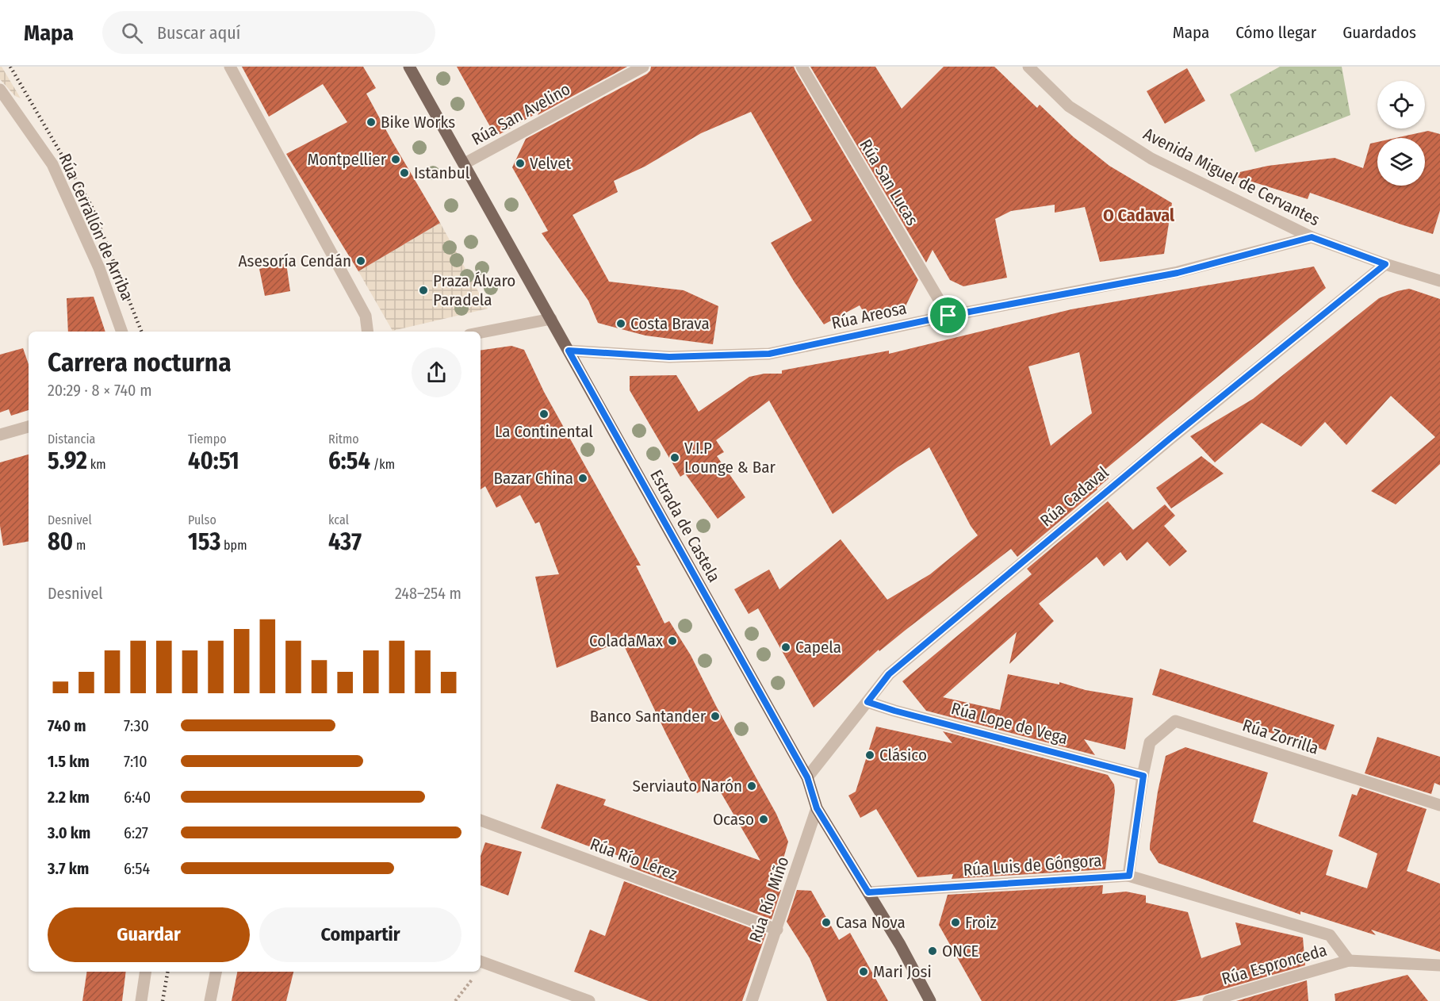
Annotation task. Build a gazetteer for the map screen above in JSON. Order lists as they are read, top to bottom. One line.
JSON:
{"streets":{"main road":["Estrada de Castela"],"street":["Rúa San Avelino","Avenida Miguel de Cervantes","Rúa San Lucas","Rúa Cerrallón de Arriba","Rúa Areosa","Rúa Cadaval","Rúa Lope de Vega","Rúa Zorrilla","Rúa Río Lérez","Rúa Luis de Góngora","Rúa Río Miño","Rúa Espronceda"]},"crossings":[["Rúa San Avelino","Estrada de Castela"],["Avenida Miguel de Cervantes","Rúa Areosa"],["Avenida Miguel de Cervantes","Rúa Cadaval"],["Rúa San Lucas","Rúa Areosa"],["Rúa Areosa","Estrada de Castela"],["Rúa Cadaval","Estrada de Castela"],["Rúa Cadaval","Rúa Lope de Vega"],["Estrada de Castela","Rúa Luis de Góngora"],["Estrada de Castela","Rúa Río Miño"],["Rúa Lope de Vega","Rúa Zorrilla"],["Rúa Río Lérez","Rúa Río Miño"],["Rúa Luis de Góngora","Rúa Espronceda"]],"districts":["O Cadaval"],"places":["Bike Works","Montpellier","Velvet","Istanbul","Asesoría Cendán","Praza Álvaro Paradela","Costa Brava","La Continental","V.I.P Lounge & Bar","Bazar China","ColadaMax","Capela","Banco Santander","Clásico","Serviauto Narón","Ocaso","Casa Nova","Froiz","ONCE","Mari Josi"],"page":{"header":"Mapa","search":"Buscar aquí","nav":["Mapa","Cómo llegar","Guardados"],"heading":["Carrera nocturna","20:29 · 8 × 740 m"],"stats":[["Distancia","5.92 km"],["Tiempo","40:51"],["Ritmo","6:54 /km"],["Desnivel","80 m"],["Pulso","153 bpm"],["kcal","437"]],"chart":["Desnivel","248–254 m"],"list":[{"name":"740 m","note":"7:30"},{"name":"1.5 km","note":"7:10"},{"name":"2.2 km","note":"6:40"},{"name":"3.0 km","note":"6:27"},{"name":"3.7 km","note":"6:54"}],"buttons":["Guardar","Compartir"]}}
